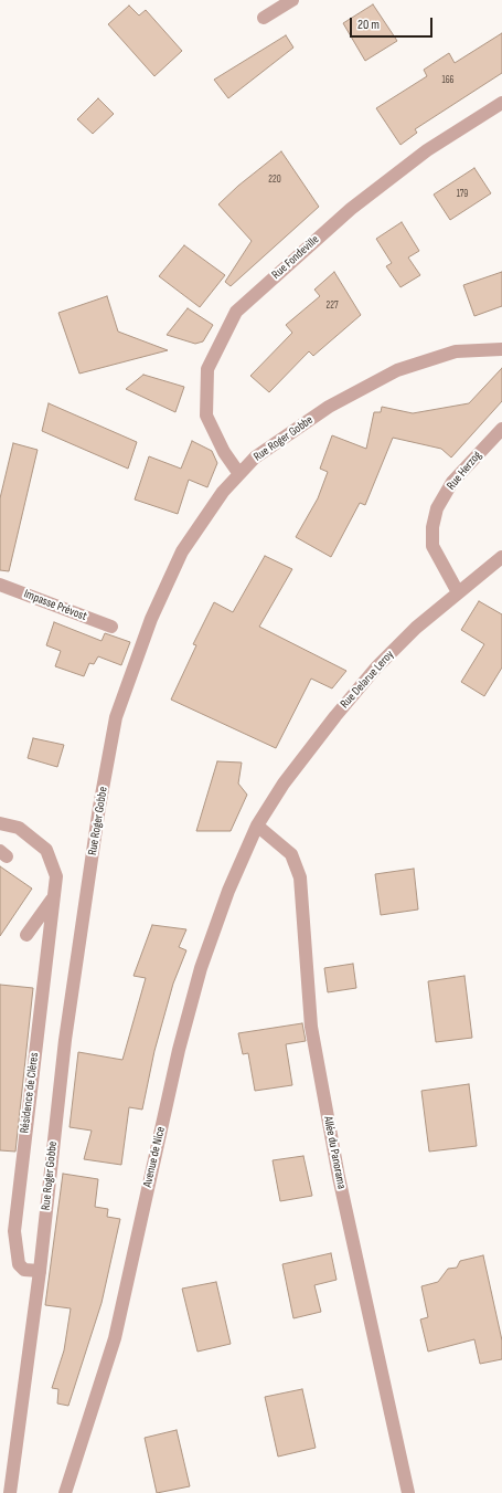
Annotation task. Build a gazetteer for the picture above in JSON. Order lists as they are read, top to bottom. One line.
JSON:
{"streets":{"street":["Rue Fondeville","Rue Roger Gobbe","Rue Herzog","Impasse Prévost","Rue Delarue Leroy","Résidence de Clères","Allée du Panorama","Avenue de Nice"]},"crossings":[["Rue Fondeville","Rue Roger Gobbe"],["Rue Roger Gobbe","Résidence de Clères"],["Rue Herzog","Rue Delarue Leroy"],["Rue Delarue Leroy","Allée du Panorama"],["Rue Delarue Leroy","Avenue de Nice"],["Allée du Panorama","Avenue de Nice"]],"house_numbers":["166","220","179","227"],"scale_bar":"20 m"}
